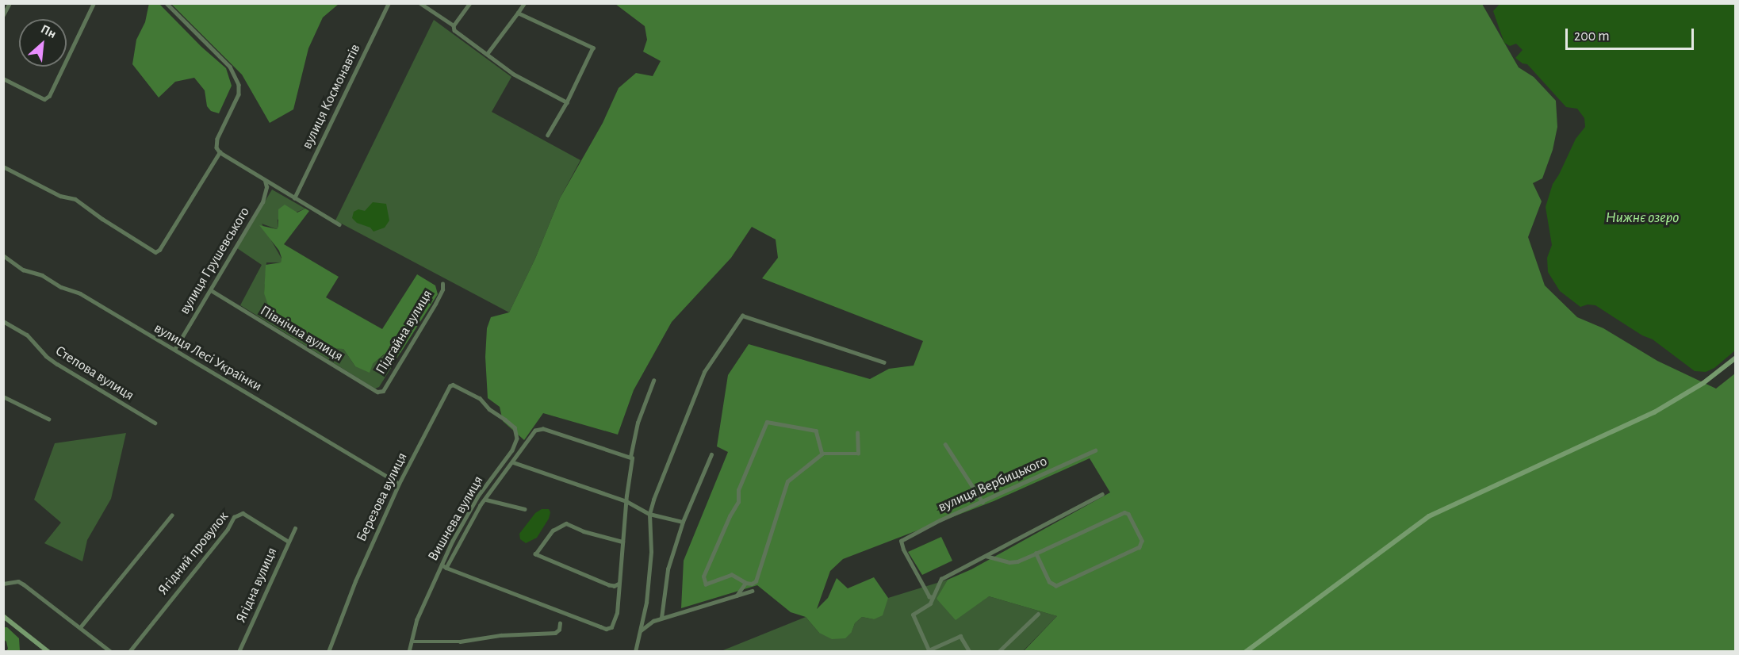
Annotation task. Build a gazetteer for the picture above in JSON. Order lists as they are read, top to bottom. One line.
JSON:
{"streets":{"street":["вулиця Космонавтів","вулиця Грушевського","Підгайна вулиця","Північна вулиця","вулиця Лесі Українки","Степова вулиця","вулиця Вербицького","Березова вулиця","Вишнева вулиця","Ягідний провулок","Ягідна вулиця"]},"crossings":[["вулиця Грушевського","Північна вулиця"],["вулиця Грушевського","вулиця Лесі Українки"],["Підгайна вулиця","Північна вулиця"],["вулиця Лесі Українки","Березова вулиця"],["Березова вулиця","Вишнева вулиця"],["Ягідний провулок","Ягідна вулиця"]],"water":["Нижнє озеро"],"scale_bar":"200 m","north":"top right"}
